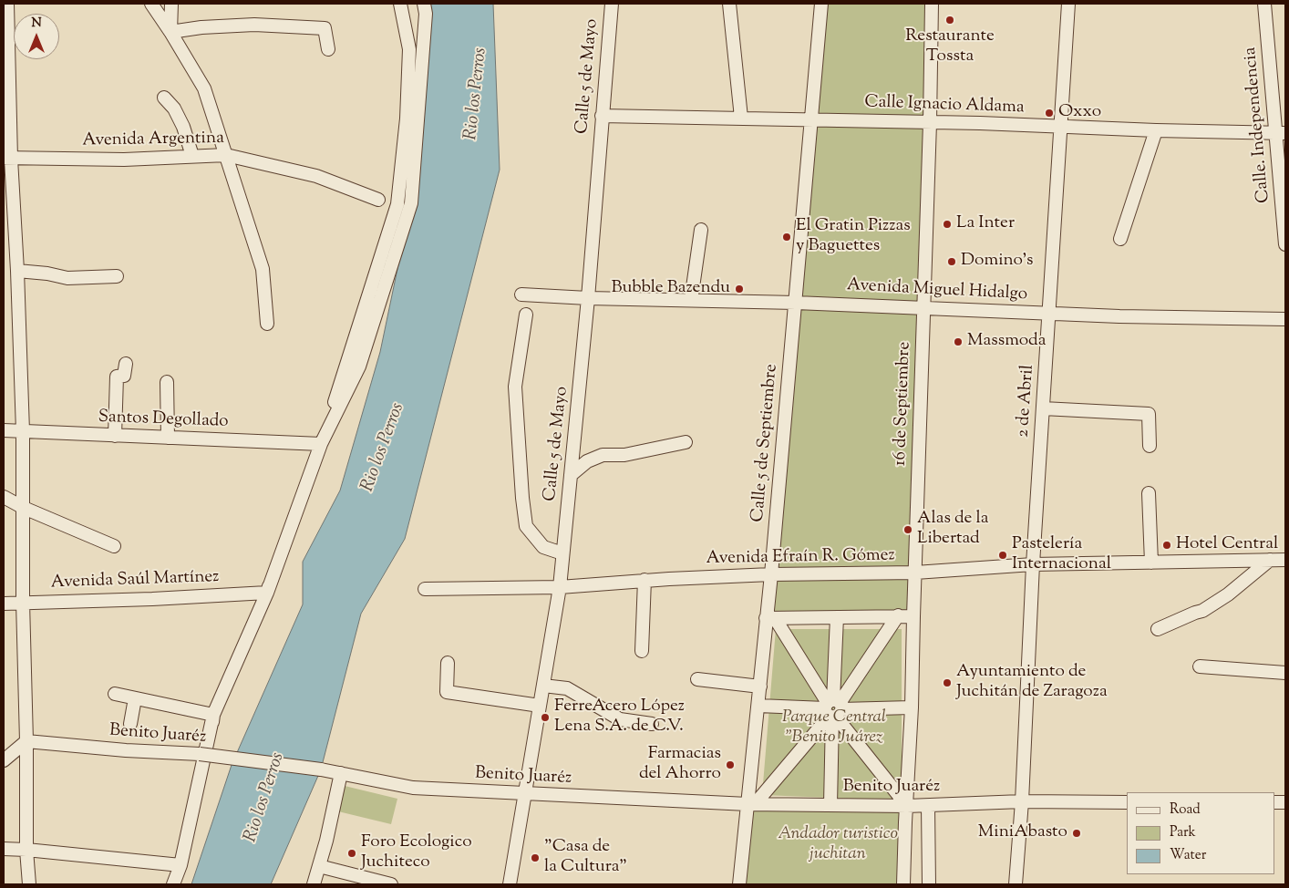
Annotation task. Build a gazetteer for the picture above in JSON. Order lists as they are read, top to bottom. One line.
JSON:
{"streets":{"street":["Calle 5 de Mayo","Calle Ignacio Aldama","Calle. Independencia","Avenida Argentina","Avenida Miguel Hidalgo","2 de Abril","16 de Septiembre","Santos Degollado","Calle 5 de Septiembre","Avenida Efraín R. Gómez","Avenida Saúl Martínez","Benito Juaréz"]},"crossings":[["Calle 5 de Mayo","Calle Ignacio Aldama"],["Calle 5 de Mayo","Avenida Miguel Hidalgo"],["Calle 5 de Mayo","Avenida Efraín R. Gómez"],["Calle 5 de Mayo","Benito Juaréz"],["Calle Ignacio Aldama","Calle. Independencia"],["Calle Ignacio Aldama","2 de Abril"],["Calle Ignacio Aldama","16 de Septiembre"],["Calle Ignacio Aldama","Calle 5 de Septiembre"],["Avenida Miguel Hidalgo","2 de Abril"],["Avenida Miguel Hidalgo","16 de Septiembre"],["Avenida Miguel Hidalgo","Calle 5 de Septiembre"],["2 de Abril","Avenida Efraín R. Gómez"],["2 de Abril","Benito Juaréz"],["16 de Septiembre","Avenida Efraín R. Gómez"],["16 de Septiembre","Benito Juaréz"],["Calle 5 de Septiembre","Avenida Efraín R. Gómez"],["Calle 5 de Septiembre","Benito Juaréz"]],"water":["Rio los Perros"],"parks":["Parque Central \"Benito Juárez","Andador turistico juchitan"],"places":["Restaurante Tossta","Oxxo","La Inter","El Gratin Pizzas y Baguettes","Domino's","Bubble Bazendu","Massmoda","Alas de la Libertad","Hotel Central","Pastelería Internacional","Ayuntamiento de Juchitán de Zaragoza","FerreAcero López Lena S.A. de C.V.","Farmacias del Ahorro","MiniAbasto","Foro Ecologico Juchiteco","\"Casa de la Cultura\""],"legend":["Road","Park","Water"],"north":"top"}
